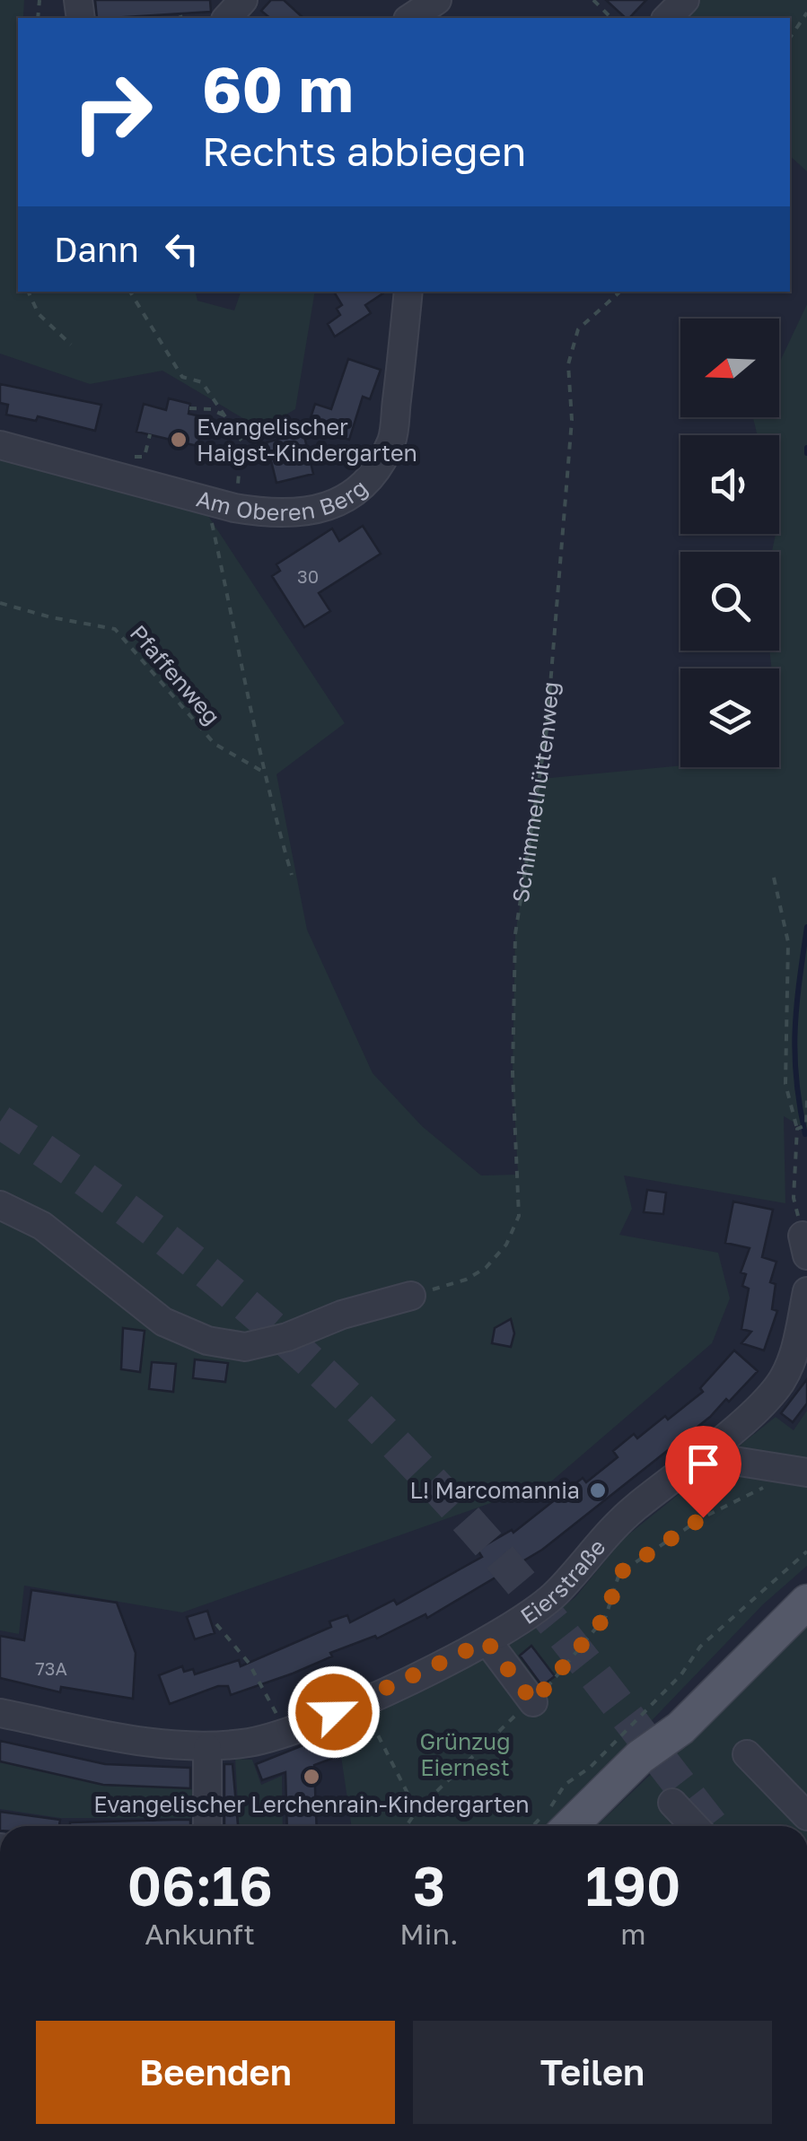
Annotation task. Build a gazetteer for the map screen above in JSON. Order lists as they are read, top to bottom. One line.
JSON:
{"streets":{"street":["Am Oberen Berg","Eierstraße"],"path":["Pfaffenweg","Schimmelhüttenweg"]},"crossings":[["Am Oberen Berg","Pfaffenweg"]],"parks":["Grünzug Eiernest"],"places":["Evangelischer Haigst-Kindergarten","L! Marcomannia","Evangelischer Lerchenrain-Kindergarten"],"house_numbers":["30","73A"],"north":"left","page":{"turn":["60 m","Rechts abbiegen"],"then":"Dann","eta":["06:16","Ankunft","3","Min.","190","m"],"buttons":["Beenden","Teilen"]}}
